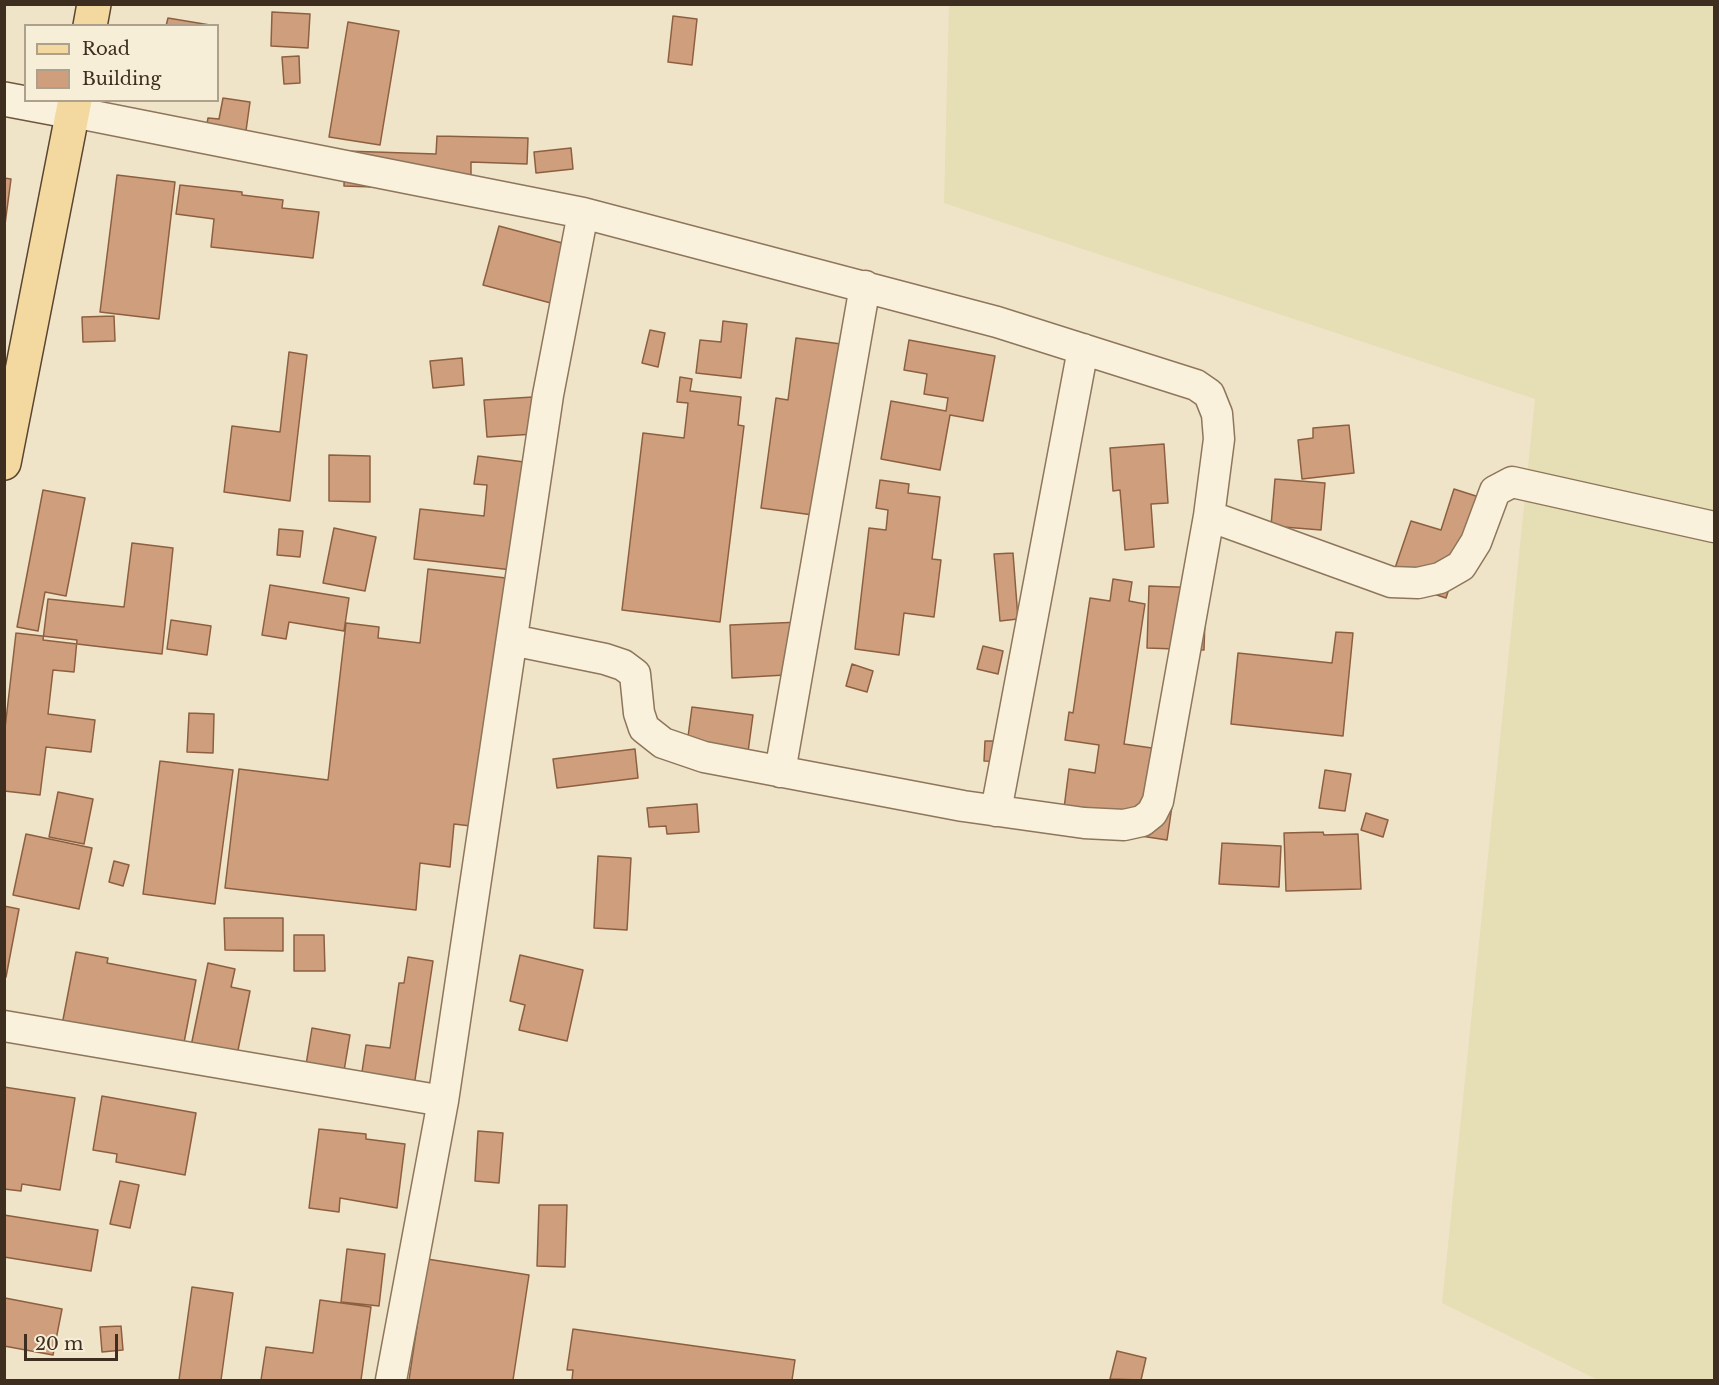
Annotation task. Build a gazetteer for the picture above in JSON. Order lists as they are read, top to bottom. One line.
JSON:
{"legend":["Road","Building"],"scale_bar":"20 m"}
